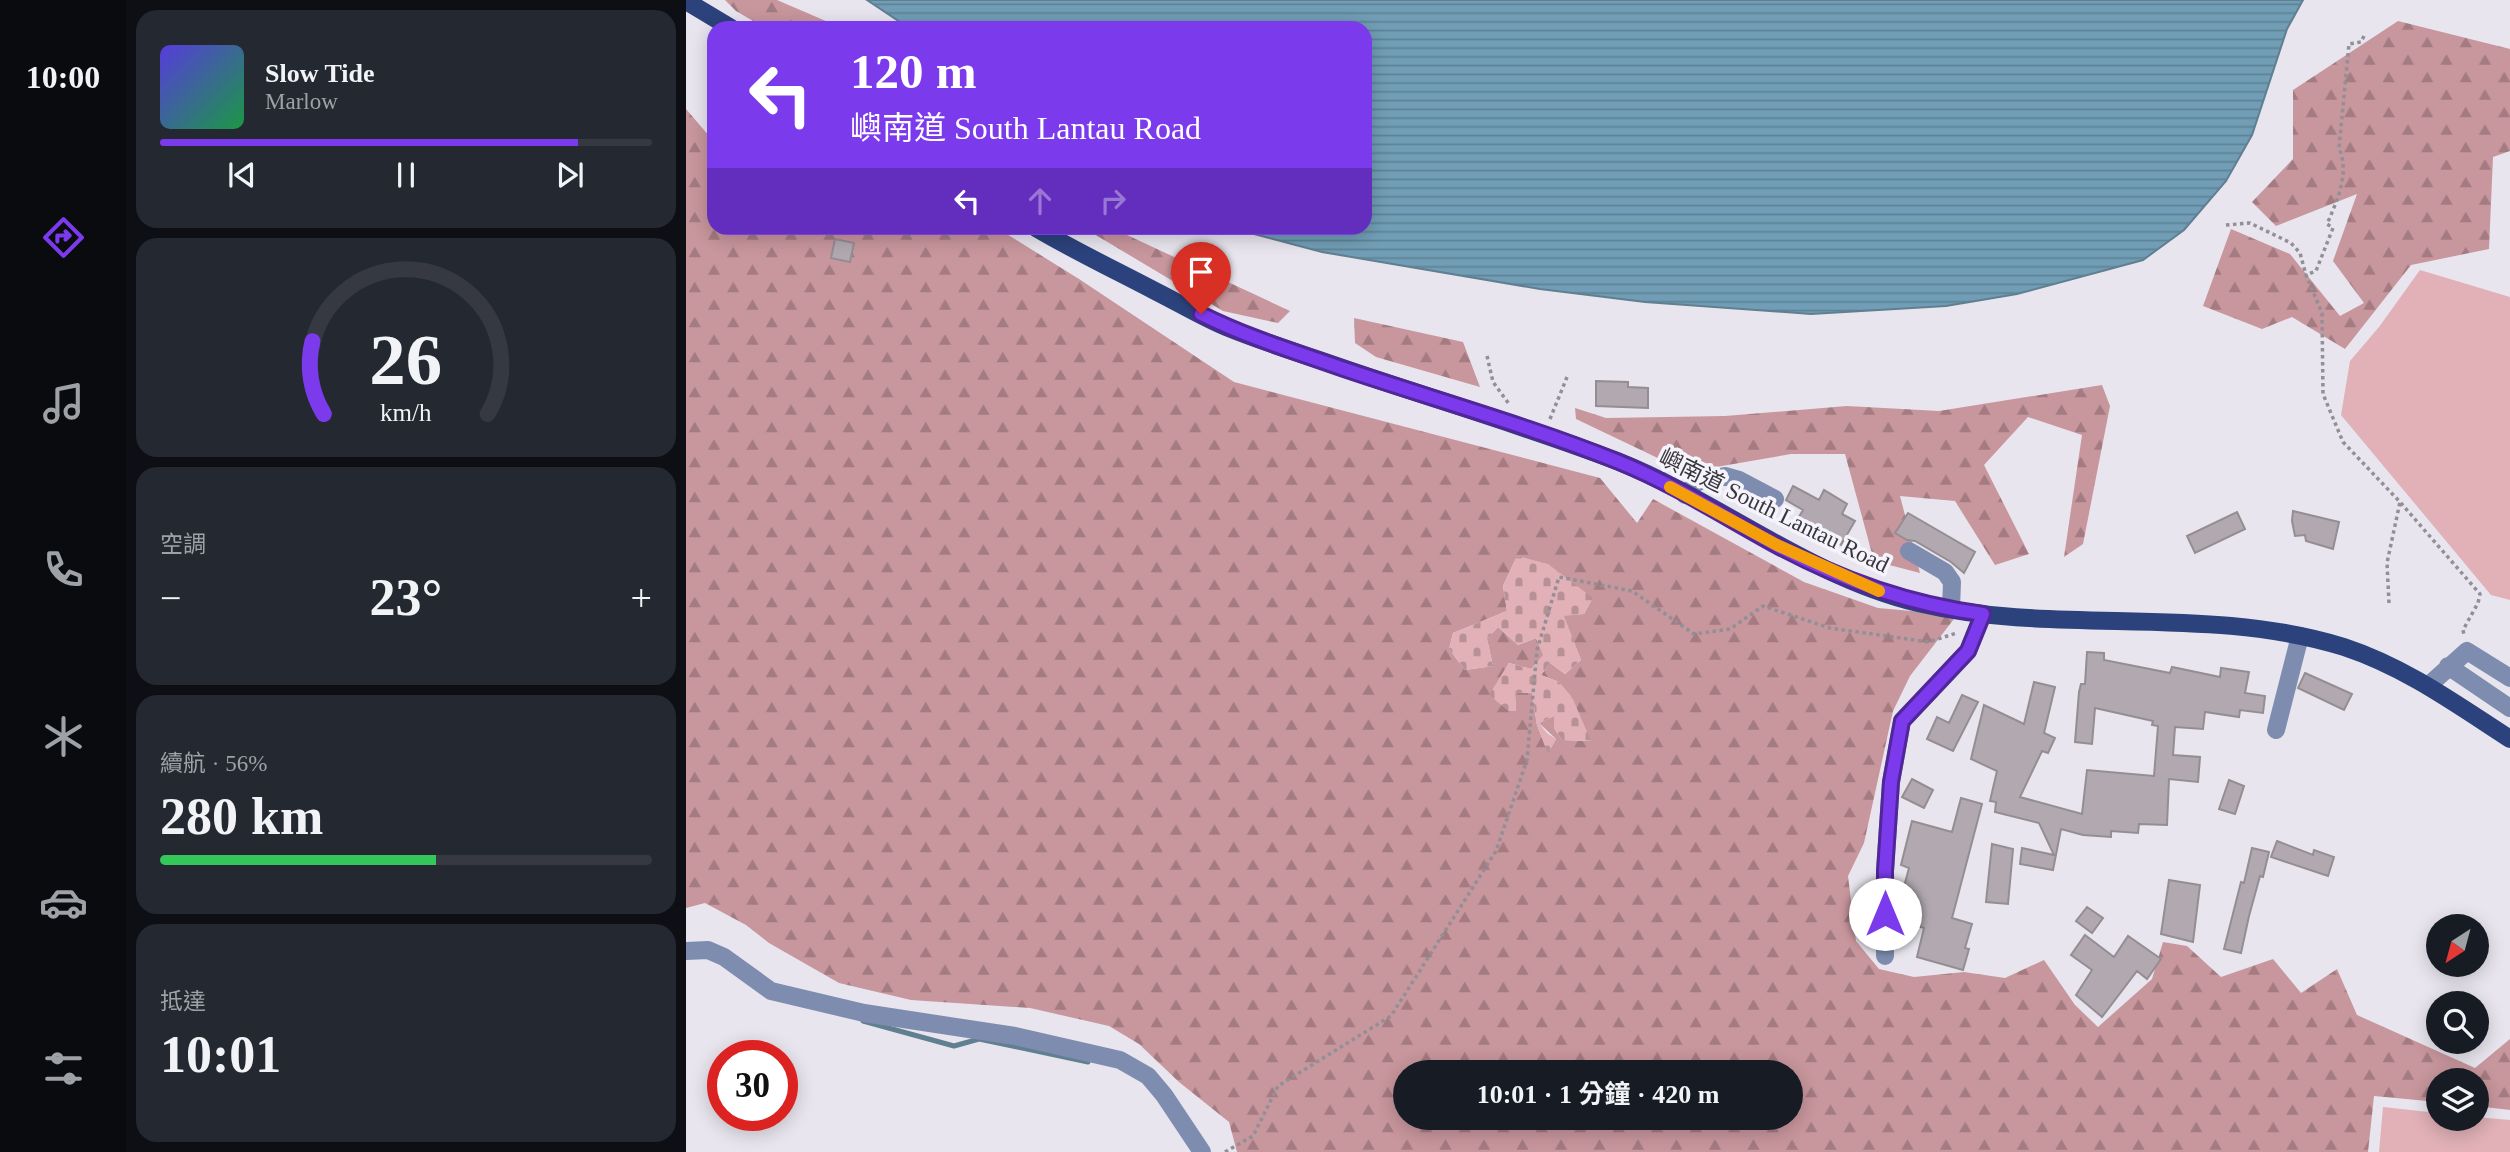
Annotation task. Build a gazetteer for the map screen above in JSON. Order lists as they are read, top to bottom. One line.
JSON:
{"streets":{"main road":["嶼南道 South Lantau Road"]},"north":"bottom left","page":{"tabs":"10:00","turn":["120 m","嶼南道 South Lantau Road"],"song":["Slow Tide","Marlow"],"tile":["空調",["續航 · 56%","280 km"],["抵達","10:01"]],"heat":["−","23°","+"],"limit":"30","trip":"10:01 · 1 分鐘 · 420 m","gauge":["26","km/h"]}}
